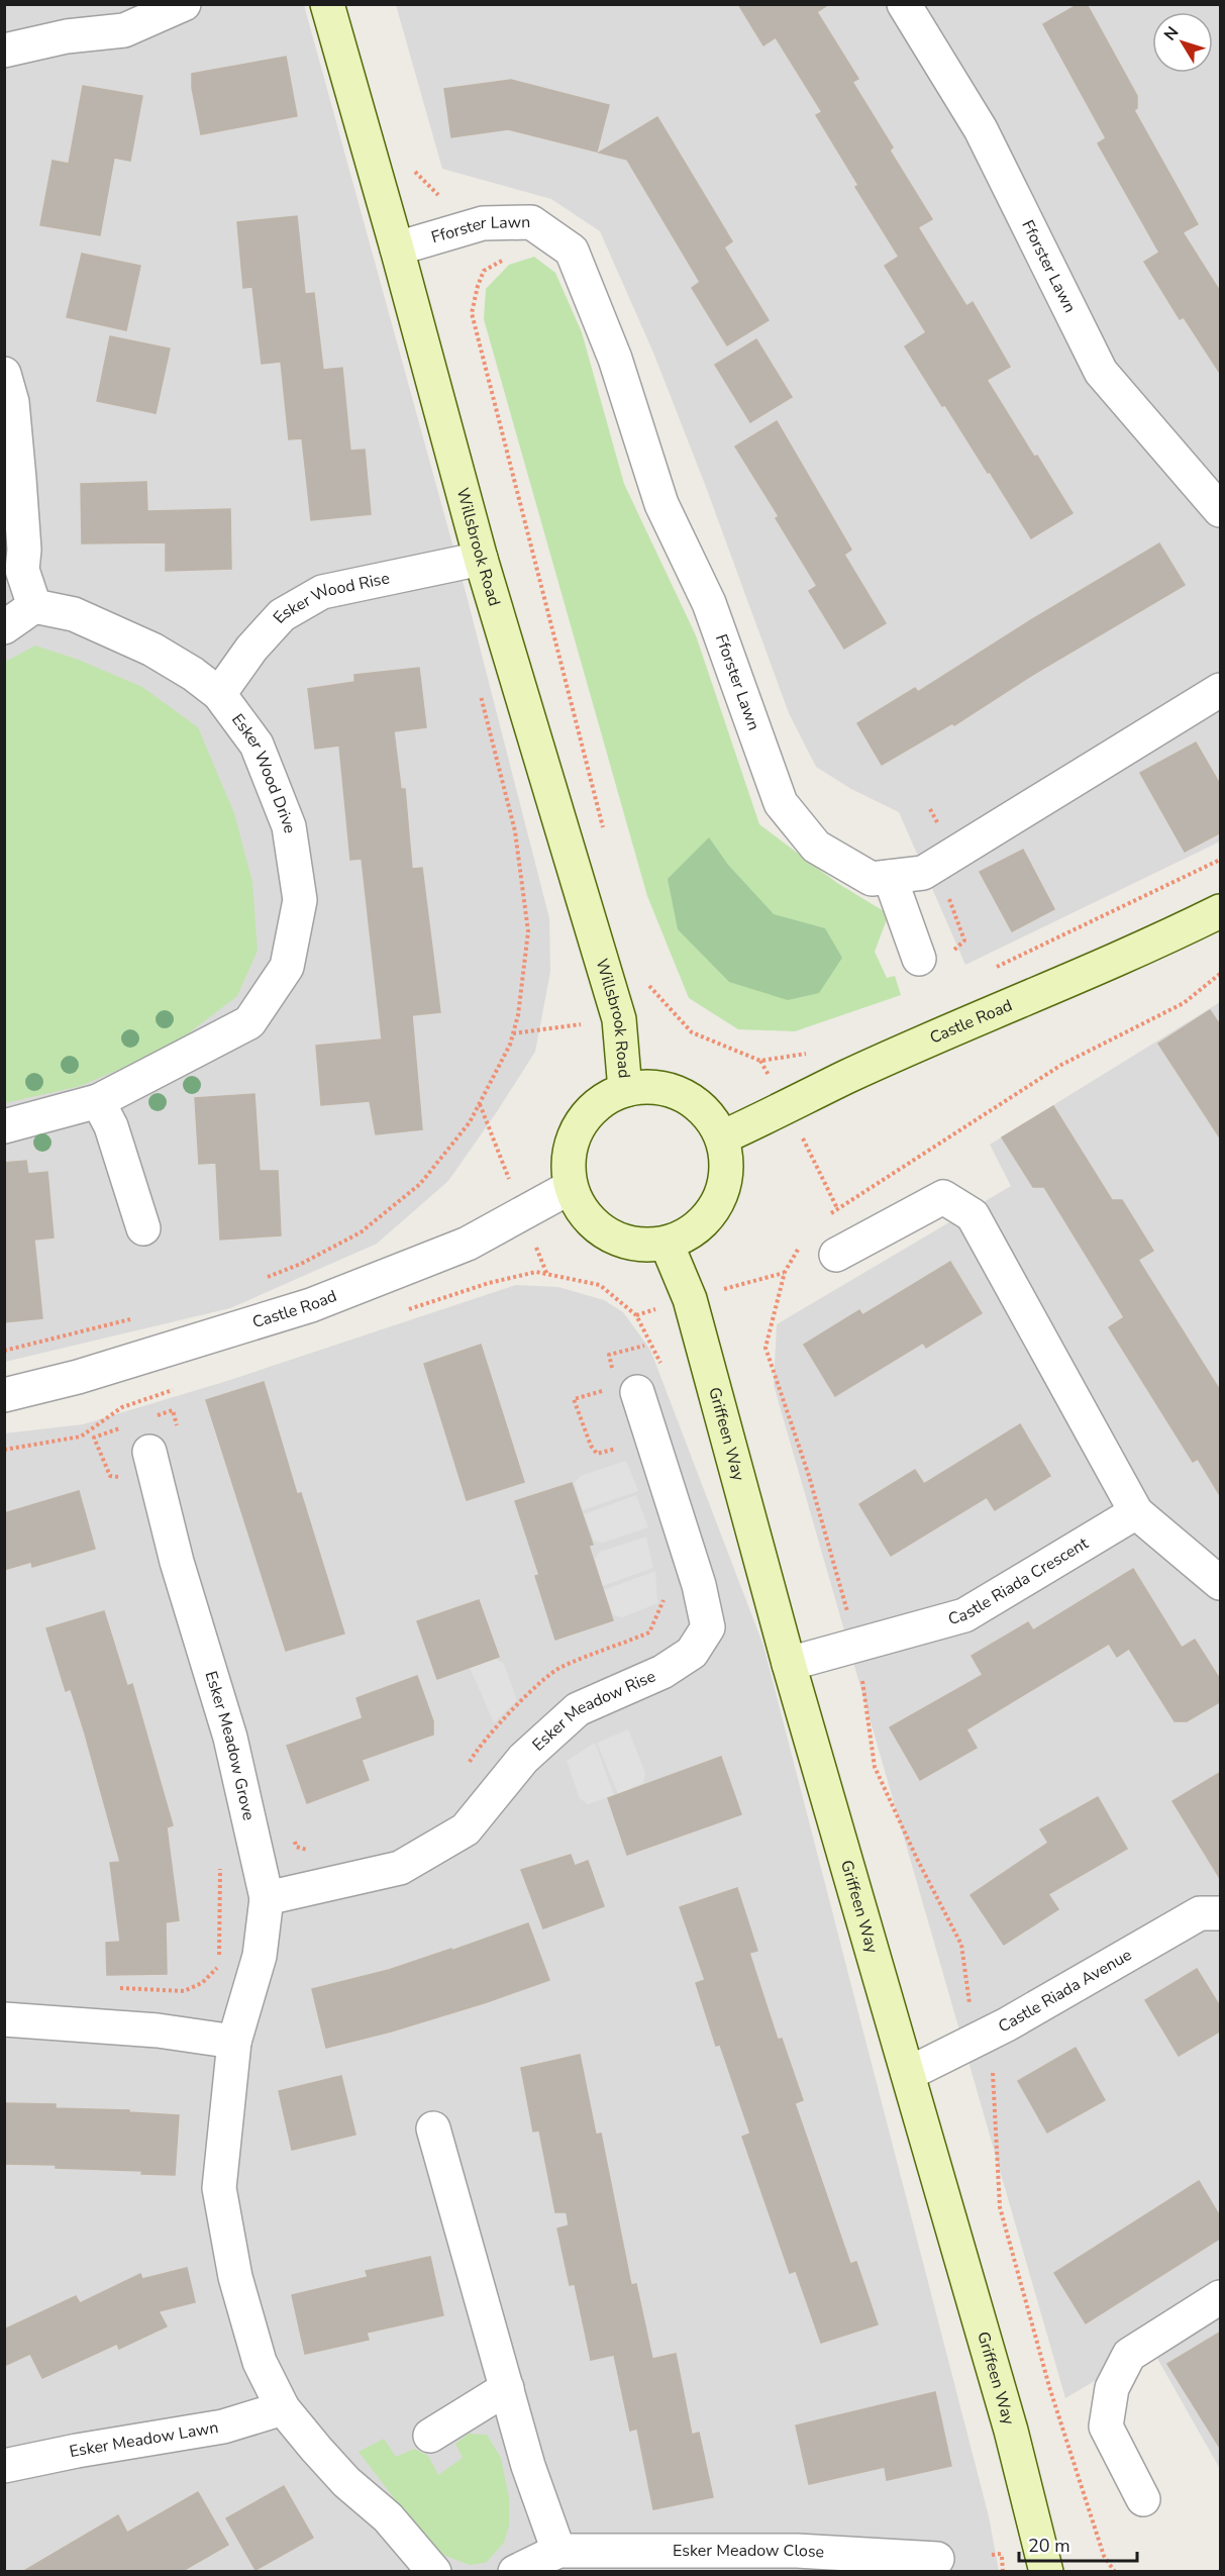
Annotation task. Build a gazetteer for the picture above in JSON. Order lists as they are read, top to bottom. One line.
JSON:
{"streets":{"street":["Fforster Lawn","Willsbrook Road","Esker Wood Rise","Esker Wood Drive","Castle Road","Griffeen Way","Castle Riada Crescent","Esker Meadow Rise","Esker Meadow Grove","Castle Riada Avenue","Esker Meadow Lawn","Esker Meadow Close"]},"crossings":[["Fforster Lawn","Willsbrook Road"],["Willsbrook Road","Esker Wood Rise"],["Willsbrook Road","Castle Road"],["Willsbrook Road","Griffeen Way"],["Esker Wood Rise","Esker Wood Drive"],["Castle Road","Griffeen Way"],["Griffeen Way","Castle Riada Crescent"],["Griffeen Way","Castle Riada Avenue"],["Esker Meadow Rise","Esker Meadow Grove"],["Esker Meadow Grove","Esker Meadow Lawn"]],"scale_bar":"20 m","north":"top left"}
